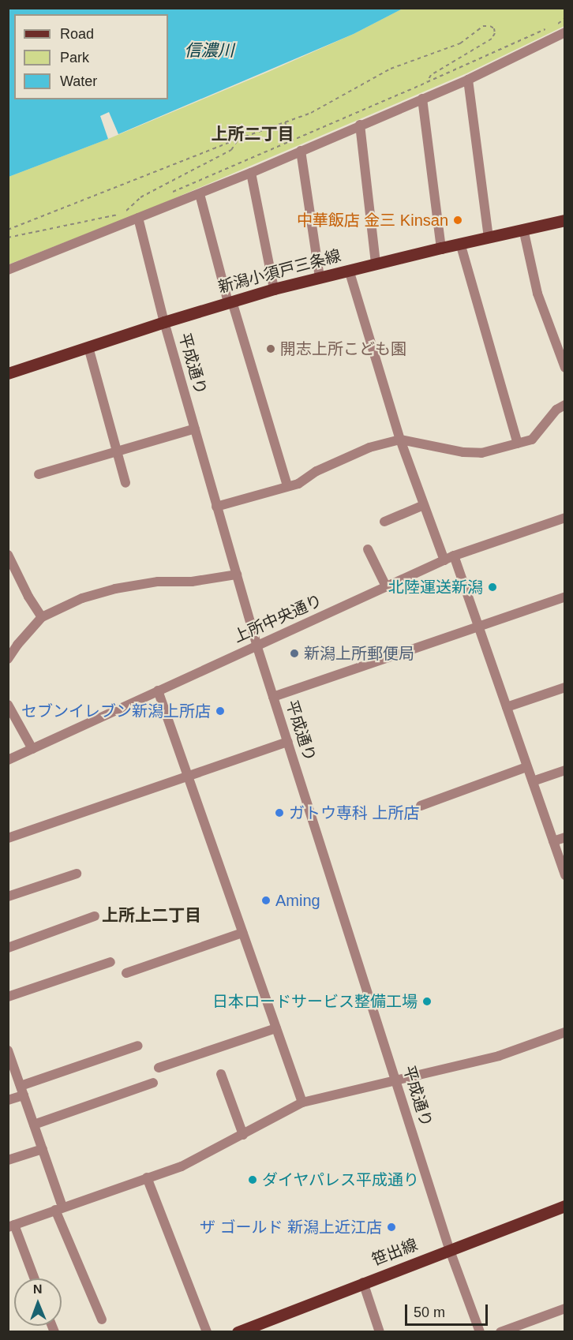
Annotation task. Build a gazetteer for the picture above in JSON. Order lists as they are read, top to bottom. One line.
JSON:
{"streets":{"main road":["新潟小須戸三条線","笹出線"],"street":["平成通り","上所中央通り"]},"crossings":[["新潟小須戸三条線","平成通り"],["平成通り","上所中央通り"],["平成通り","笹出線"]],"districts":["上所二丁目","上所上二丁目"],"water":["信濃川"],"places":["中華飯店 金三 Kinsan","開志上所こども園","北陸運送新潟","新潟上所郵便局","セブンイレブン新潟上所店","ガトウ専科 上所店","Aming","日本ロードサービス整備工場","ダイヤパレス平成通り","ザ ゴールド 新潟上近江店"],"legend":["Road","Park","Water"],"scale_bar":"50 m","north":"top"}
